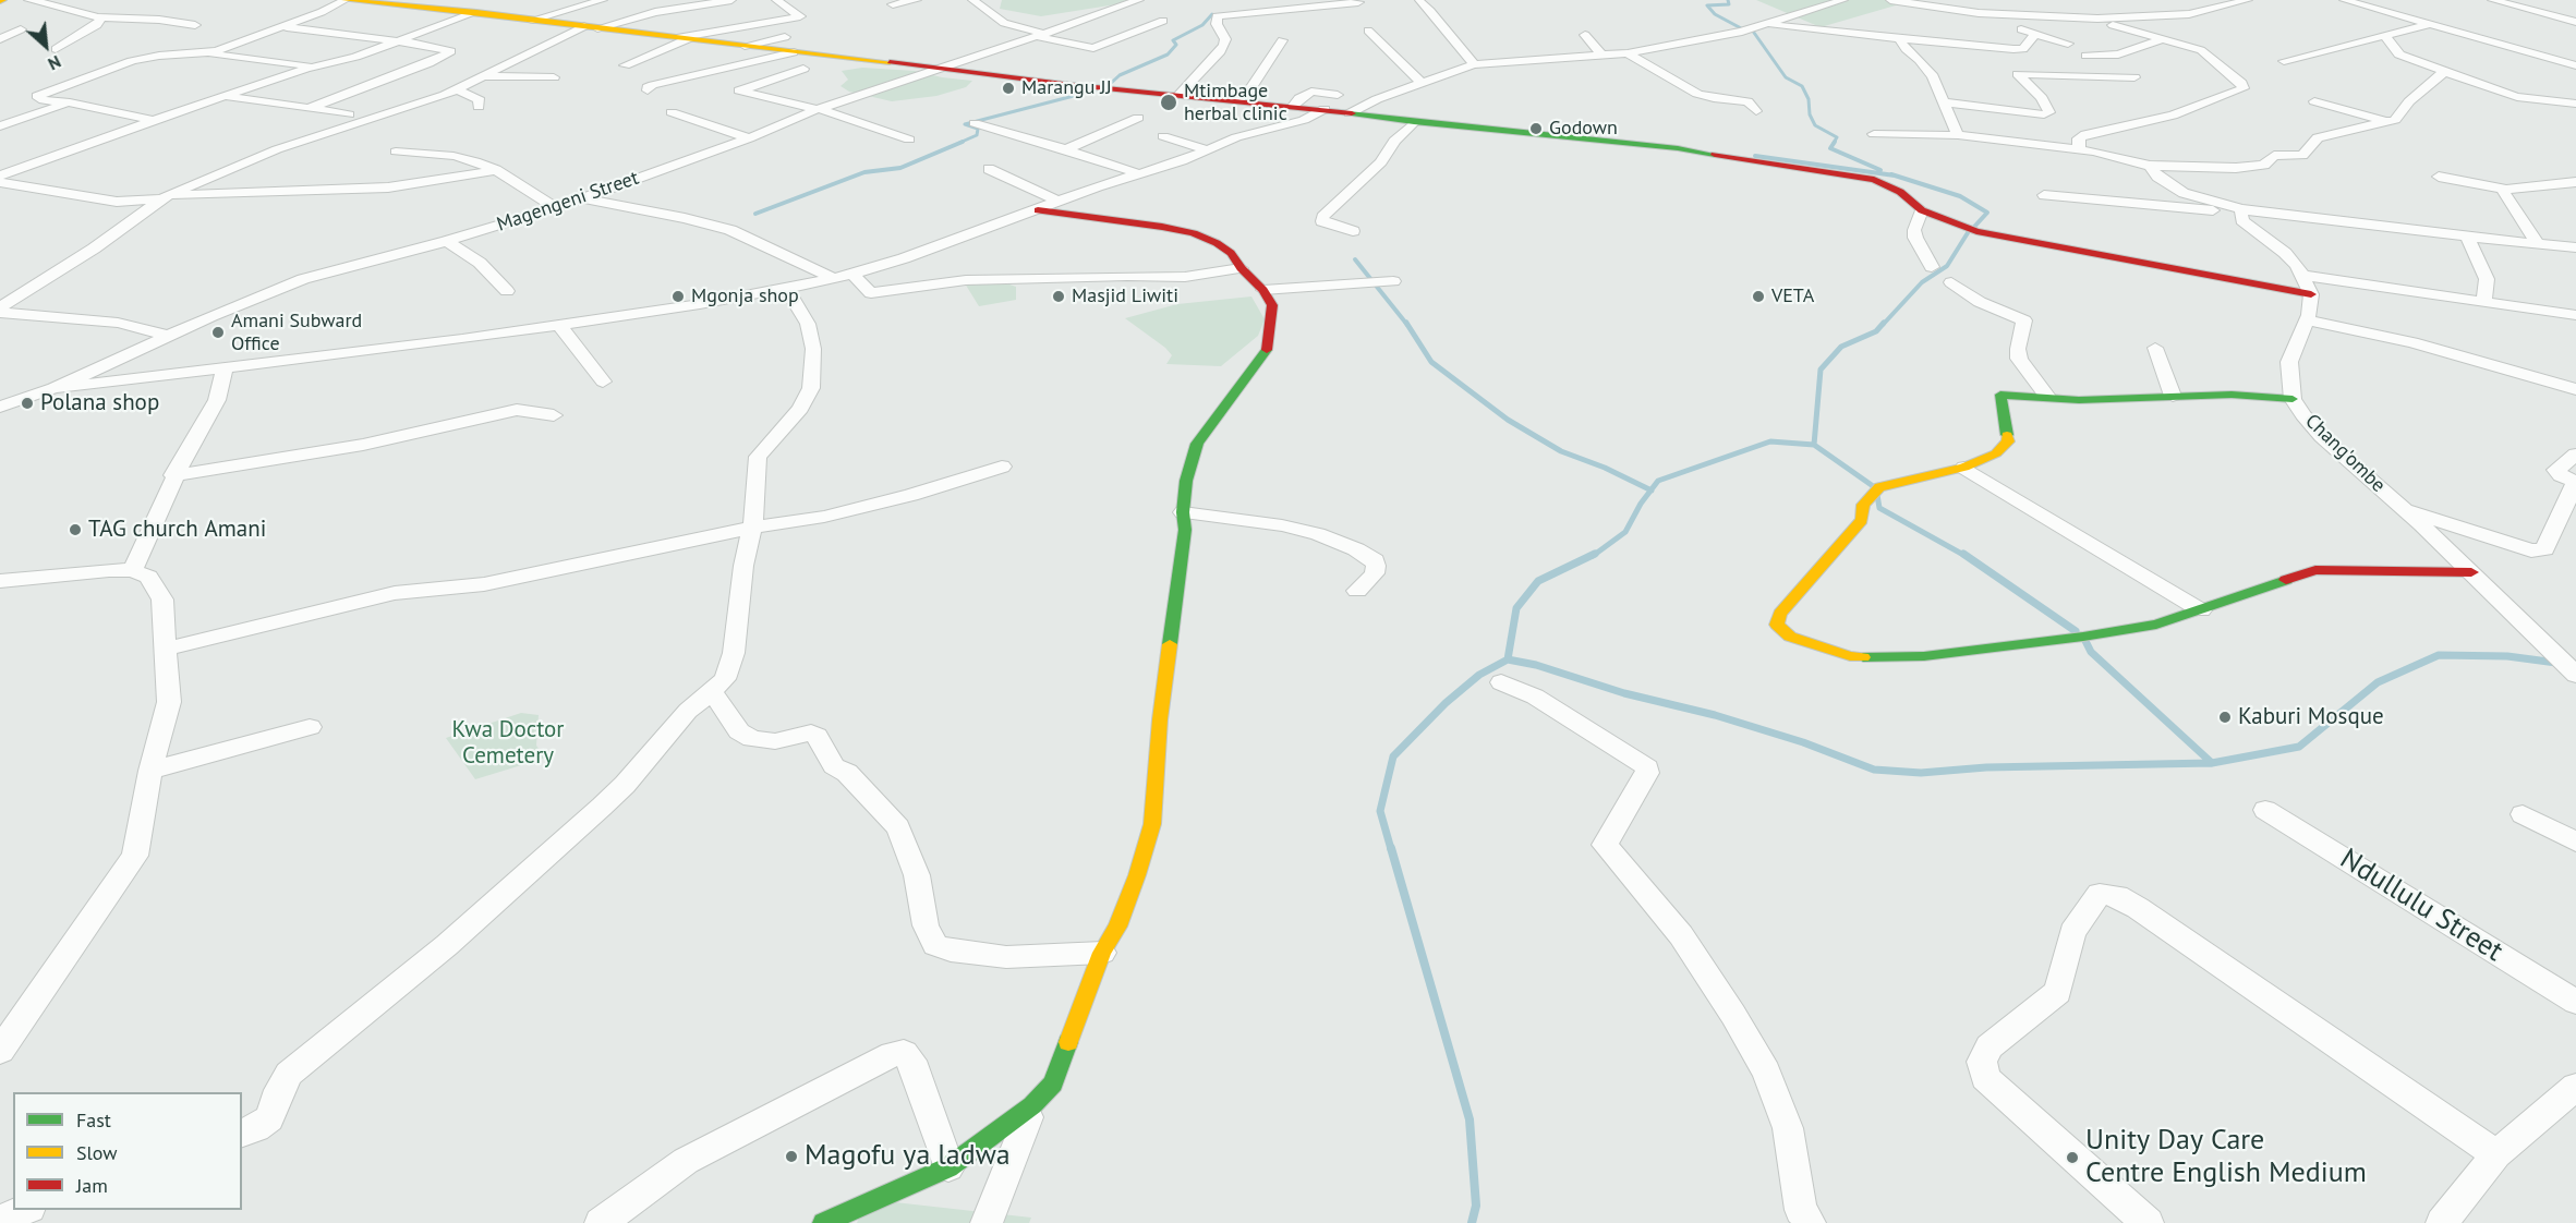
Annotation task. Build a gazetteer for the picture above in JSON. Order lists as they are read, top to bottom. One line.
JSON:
{"streets":{"street":["Magengeni Street","Chang'ombe","Ndullulu Street"]},"parks":["Kwa Doctor Cemetery"],"places":["Marangu JJ","Mtimbage herbal clinic","Godown","Mgonja shop","Masjid Liwiti","VETA","Amani Subward Office","Polana shop","TAG church Amani","Kaburi Mosque","Magofu ya ladwa","Unity Day Care Centre English Medium"],"legend":["Fast","Slow","Jam"],"north":"bottom right"}
